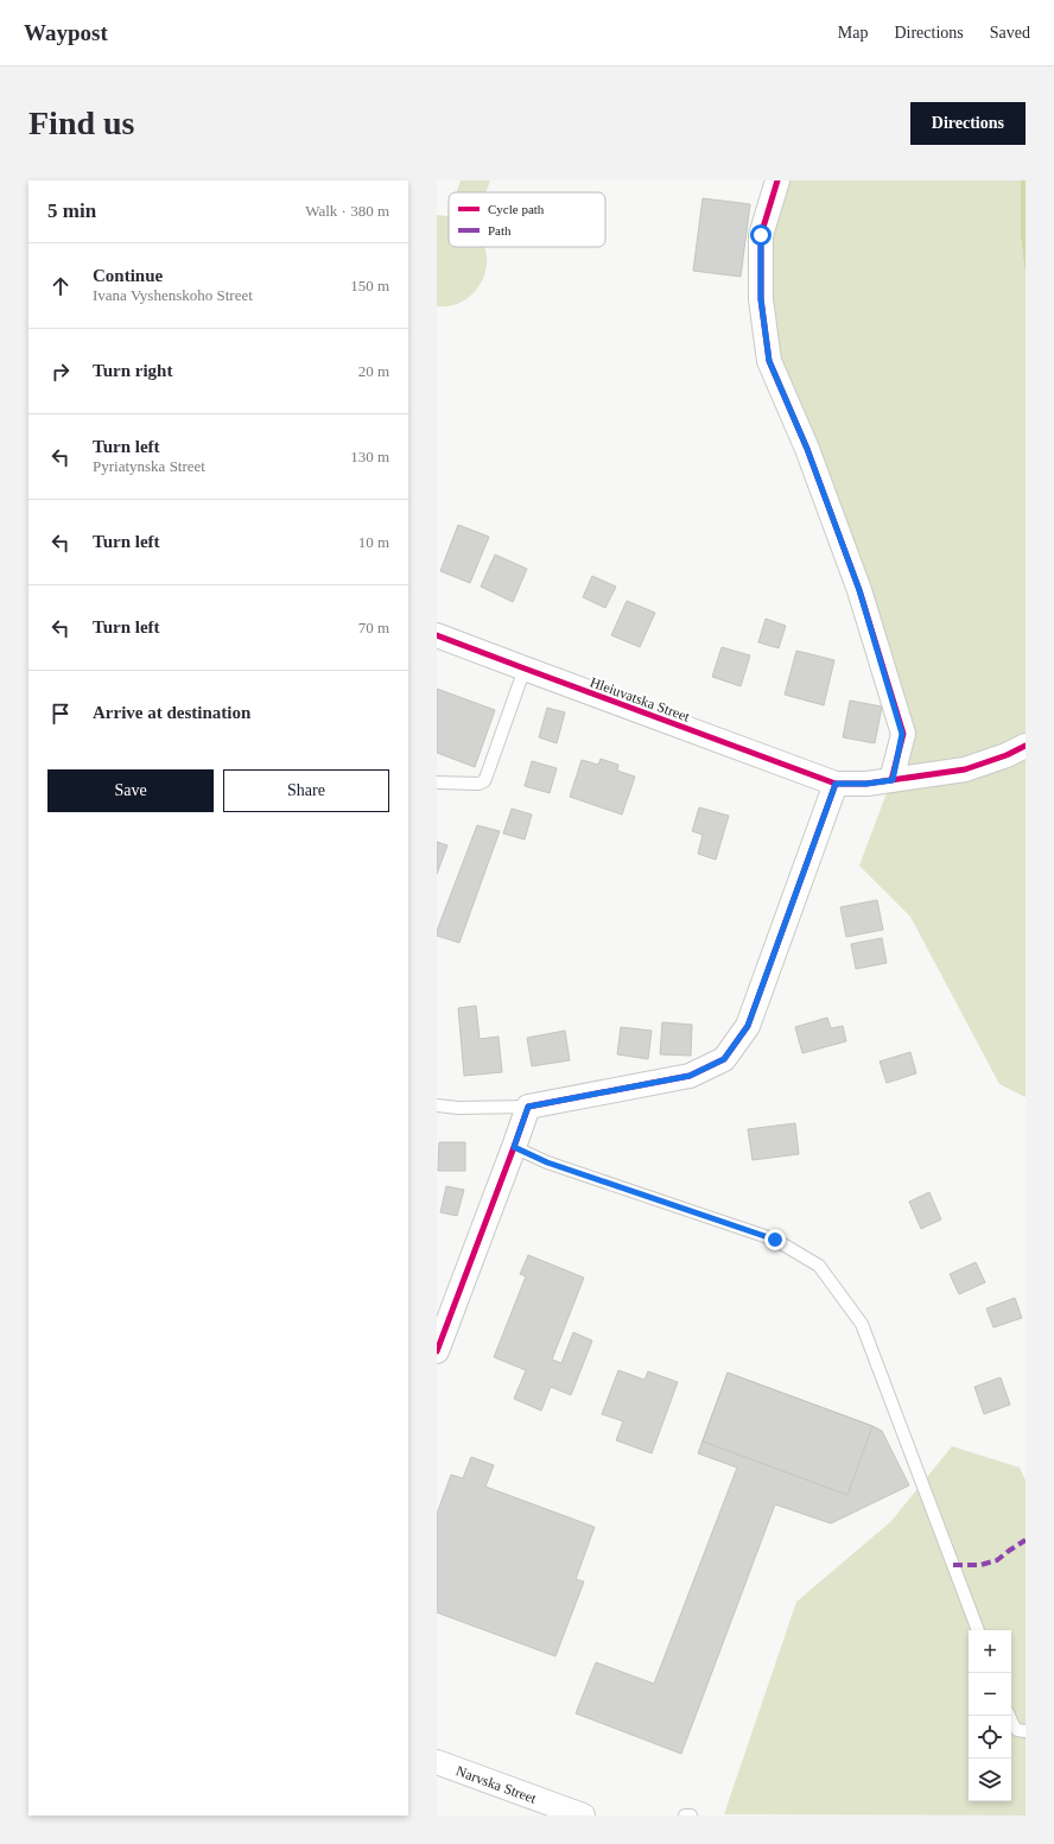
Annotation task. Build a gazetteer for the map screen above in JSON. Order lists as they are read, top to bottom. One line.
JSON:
{"streets":{"street":["Hleiuvatska Street","Narvska Street"]},"legend":["Cycle path","Path"],"page":{"header":"Waypost","nav":["Map","Directions","Saved"],"buttons":["Directions",["Save","Share"]],"title":"Find us","heading":["5 min","Walk · 380 m"],"list":[["Continue","Ivana Vyshenskoho Street","150 m"],["Turn right","20 m"],["Turn left","Pyriatynska Street","130 m"],["Turn left","10 m"],["Turn left","70 m"],"Arrive at destination"],"map_buttons":["+","−"]}}
